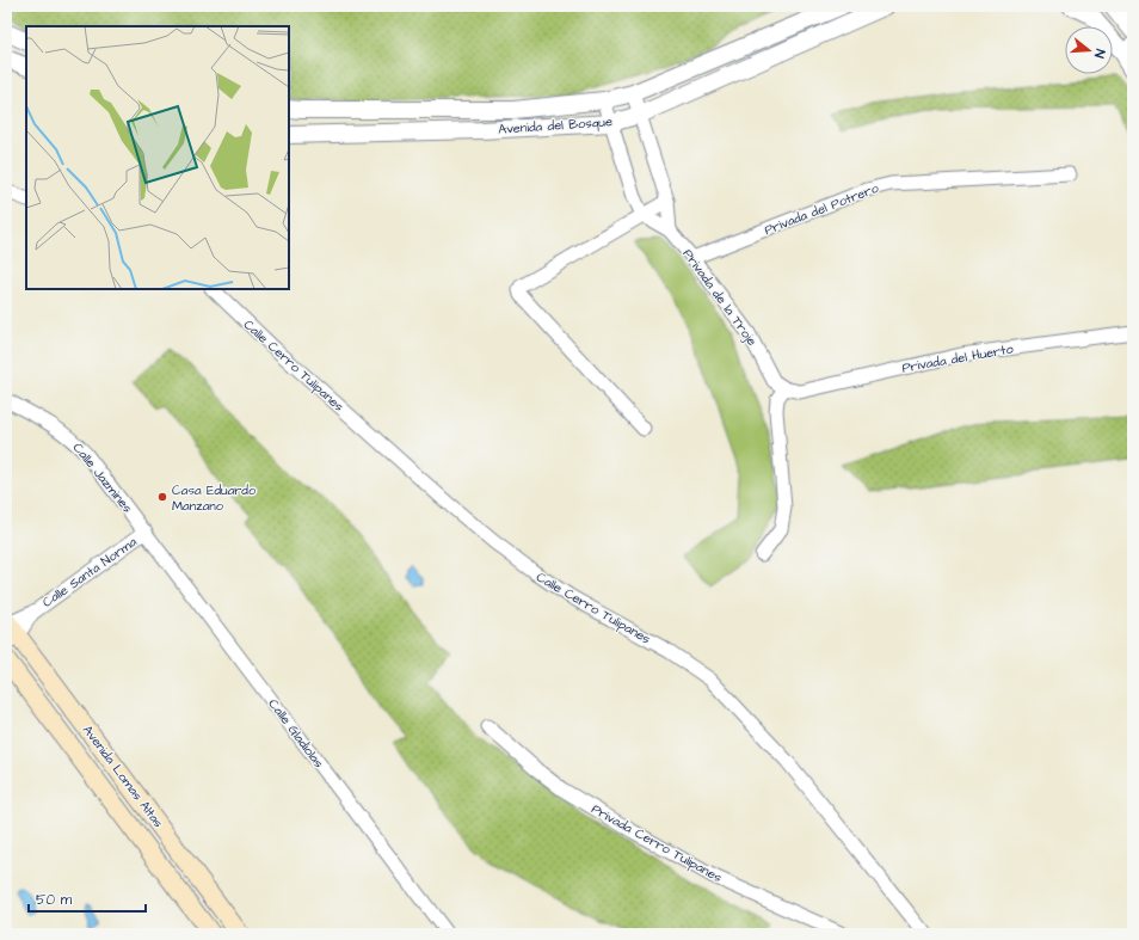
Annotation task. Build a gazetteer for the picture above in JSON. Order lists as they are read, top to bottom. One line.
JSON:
{"streets":{"main road":["Avenida Lomas Altas"],"street":["Avenida del Bosque","Privada del Potrero","Privada de la Troje","Privada del Huerto","Calle Cerro Tulipanes","Calle Jazmines","Calle Santa Norma","Calle Gladiolas","Privada Cerro Tulipanes"]},"crossings":[["Avenida del Bosque","Privada de la Troje"],["Privada del Potrero","Privada de la Troje"],["Privada de la Troje","Privada del Huerto"],["Calle Jazmines","Calle Santa Norma"],["Calle Jazmines","Calle Gladiolas"],["Calle Santa Norma","Calle Gladiolas"],["Calle Santa Norma","Avenida Lomas Altas"]],"places":["Casa Eduardo Manzano"],"scale_bar":"50 m","north":"right"}
